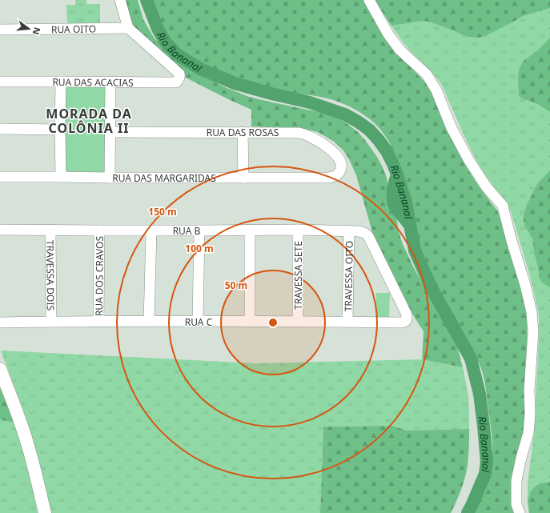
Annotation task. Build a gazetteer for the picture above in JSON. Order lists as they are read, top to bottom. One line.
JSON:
{"streets":{"street":["RUA OITO","RUA DAS ACACIAS","RUA DAS ROSAS","RUA DAS MARGARIDAS","RUA B","TRAVESSA DOIS","TRAVESSA SETE","RUA DOS CRAVOS","TRAVESSA OITO","RUA C"]},"crossings":[["RUA OITO","RUA DAS ACACIAS"],["RUA DAS ROSAS","RUA DAS MARGARIDAS"],["RUA B","TRAVESSA DOIS"],["RUA B","TRAVESSA SETE"],["RUA B","RUA DOS CRAVOS"],["RUA B","TRAVESSA OITO"],["RUA B","RUA C"],["TRAVESSA DOIS","RUA C"],["TRAVESSA SETE","RUA C"],["RUA DOS CRAVOS","RUA C"],["TRAVESSA OITO","RUA C"]],"districts":["MORADA DA COLÔNIA II"],"water":["Rio Bananal"],"north":"right","rings":["150 m","100 m","50 m"]}
